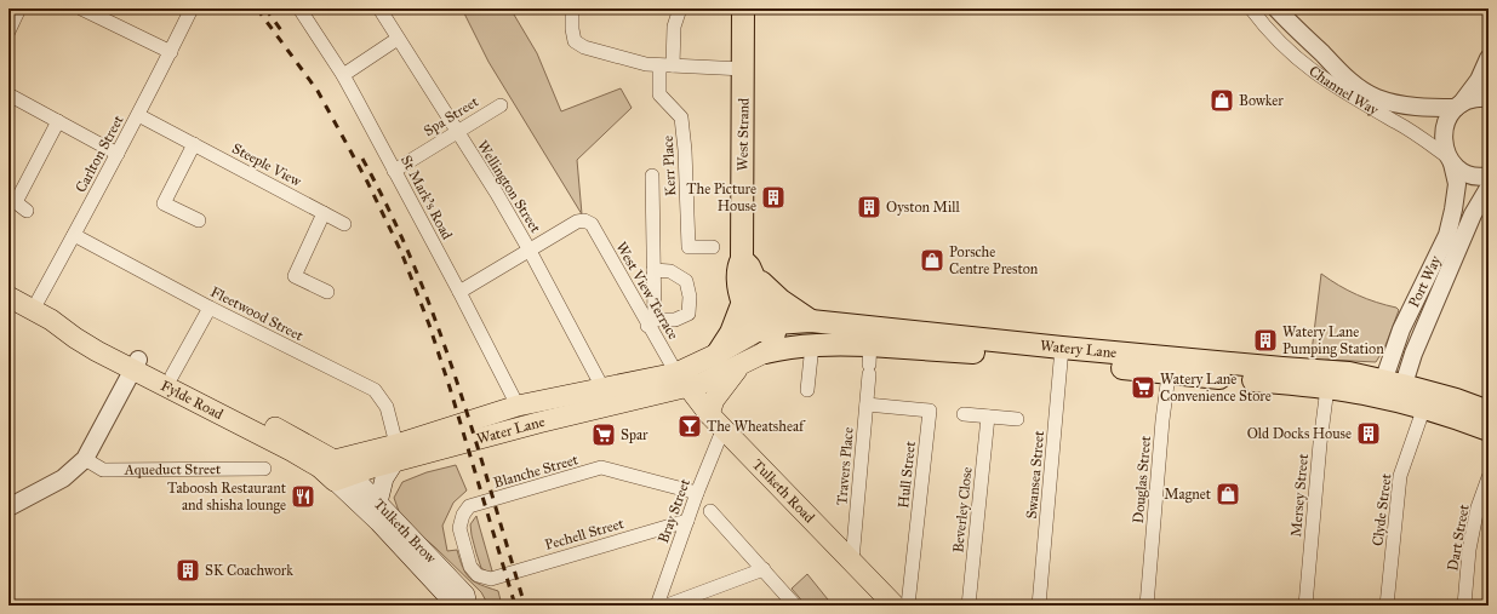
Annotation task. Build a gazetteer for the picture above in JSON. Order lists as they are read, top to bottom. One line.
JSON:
{"streets":{"highway":["West Strand","Watery Lane"],"main road":["Fylde Road","Water Lane","Tulketh Road","Tulketh Brow"],"street":["Channel Way","Spa Street","Carlton Street","Steeple View","Kerr Place","Wellington Street","St Mark's Road","Port Way","West View Terrace","Fleetwood Street","Travers Place","Aqueduct Street","Blanche Street","Hull Street","Swansea Street","Douglas Street","Mersey Street","Beverley Close","Clyde Street","Bray Street","Pechell Street","Dart Street"]},"crossings":[["Channel Way","Port Way"],["Spa Street","Wellington Street"],["Spa Street","St Mark's Road"],["West Strand","Watery Lane"],["Carlton Street","Steeple View"],["Carlton Street","Fleetwood Street"],["Carlton Street","Fylde Road"],["Wellington Street","West View Terrace"],["Wellington Street","Water Lane"],["St Mark's Road","Water Lane"],["Port Way","Watery Lane"],["West View Terrace","Watery Lane"],["West View Terrace","Water Lane"],["West View Terrace","Tulketh Road"],["Fleetwood Street","Water Lane"],["Watery Lane","Water Lane"],["Watery Lane","Travers Place"],["Watery Lane","Swansea Street"],["Watery Lane","Douglas Street"],["Watery Lane","Tulketh Road"],["Watery Lane","Mersey Street"],["Watery Lane","Clyde Street"],["Fylde Road","Water Lane"],["Fylde Road","Tulketh Brow"],["Water Lane","Tulketh Road"],["Water Lane","Tulketh Brow"],["Travers Place","Hull Street"],["Travers Place","Tulketh Road"],["Blanche Street","Bray Street"],["Blanche Street","Pechell Street"],["Tulketh Road","Bray Street"],["Bray Street","Pechell Street"]],"places":{"shop":["Bowker","Porsche Centre Preston","Magnet"],"building":["The Picture House","Oyston Mill","Watery Lane Pumping Station","Old Docks House","SK Coachwork"],"supermarket":["Watery Lane Convenience Store","Spar"],"bar":["The Wheatsheaf"],"restaurant":["Taboosh Restaurant and shisha lounge"]}}
